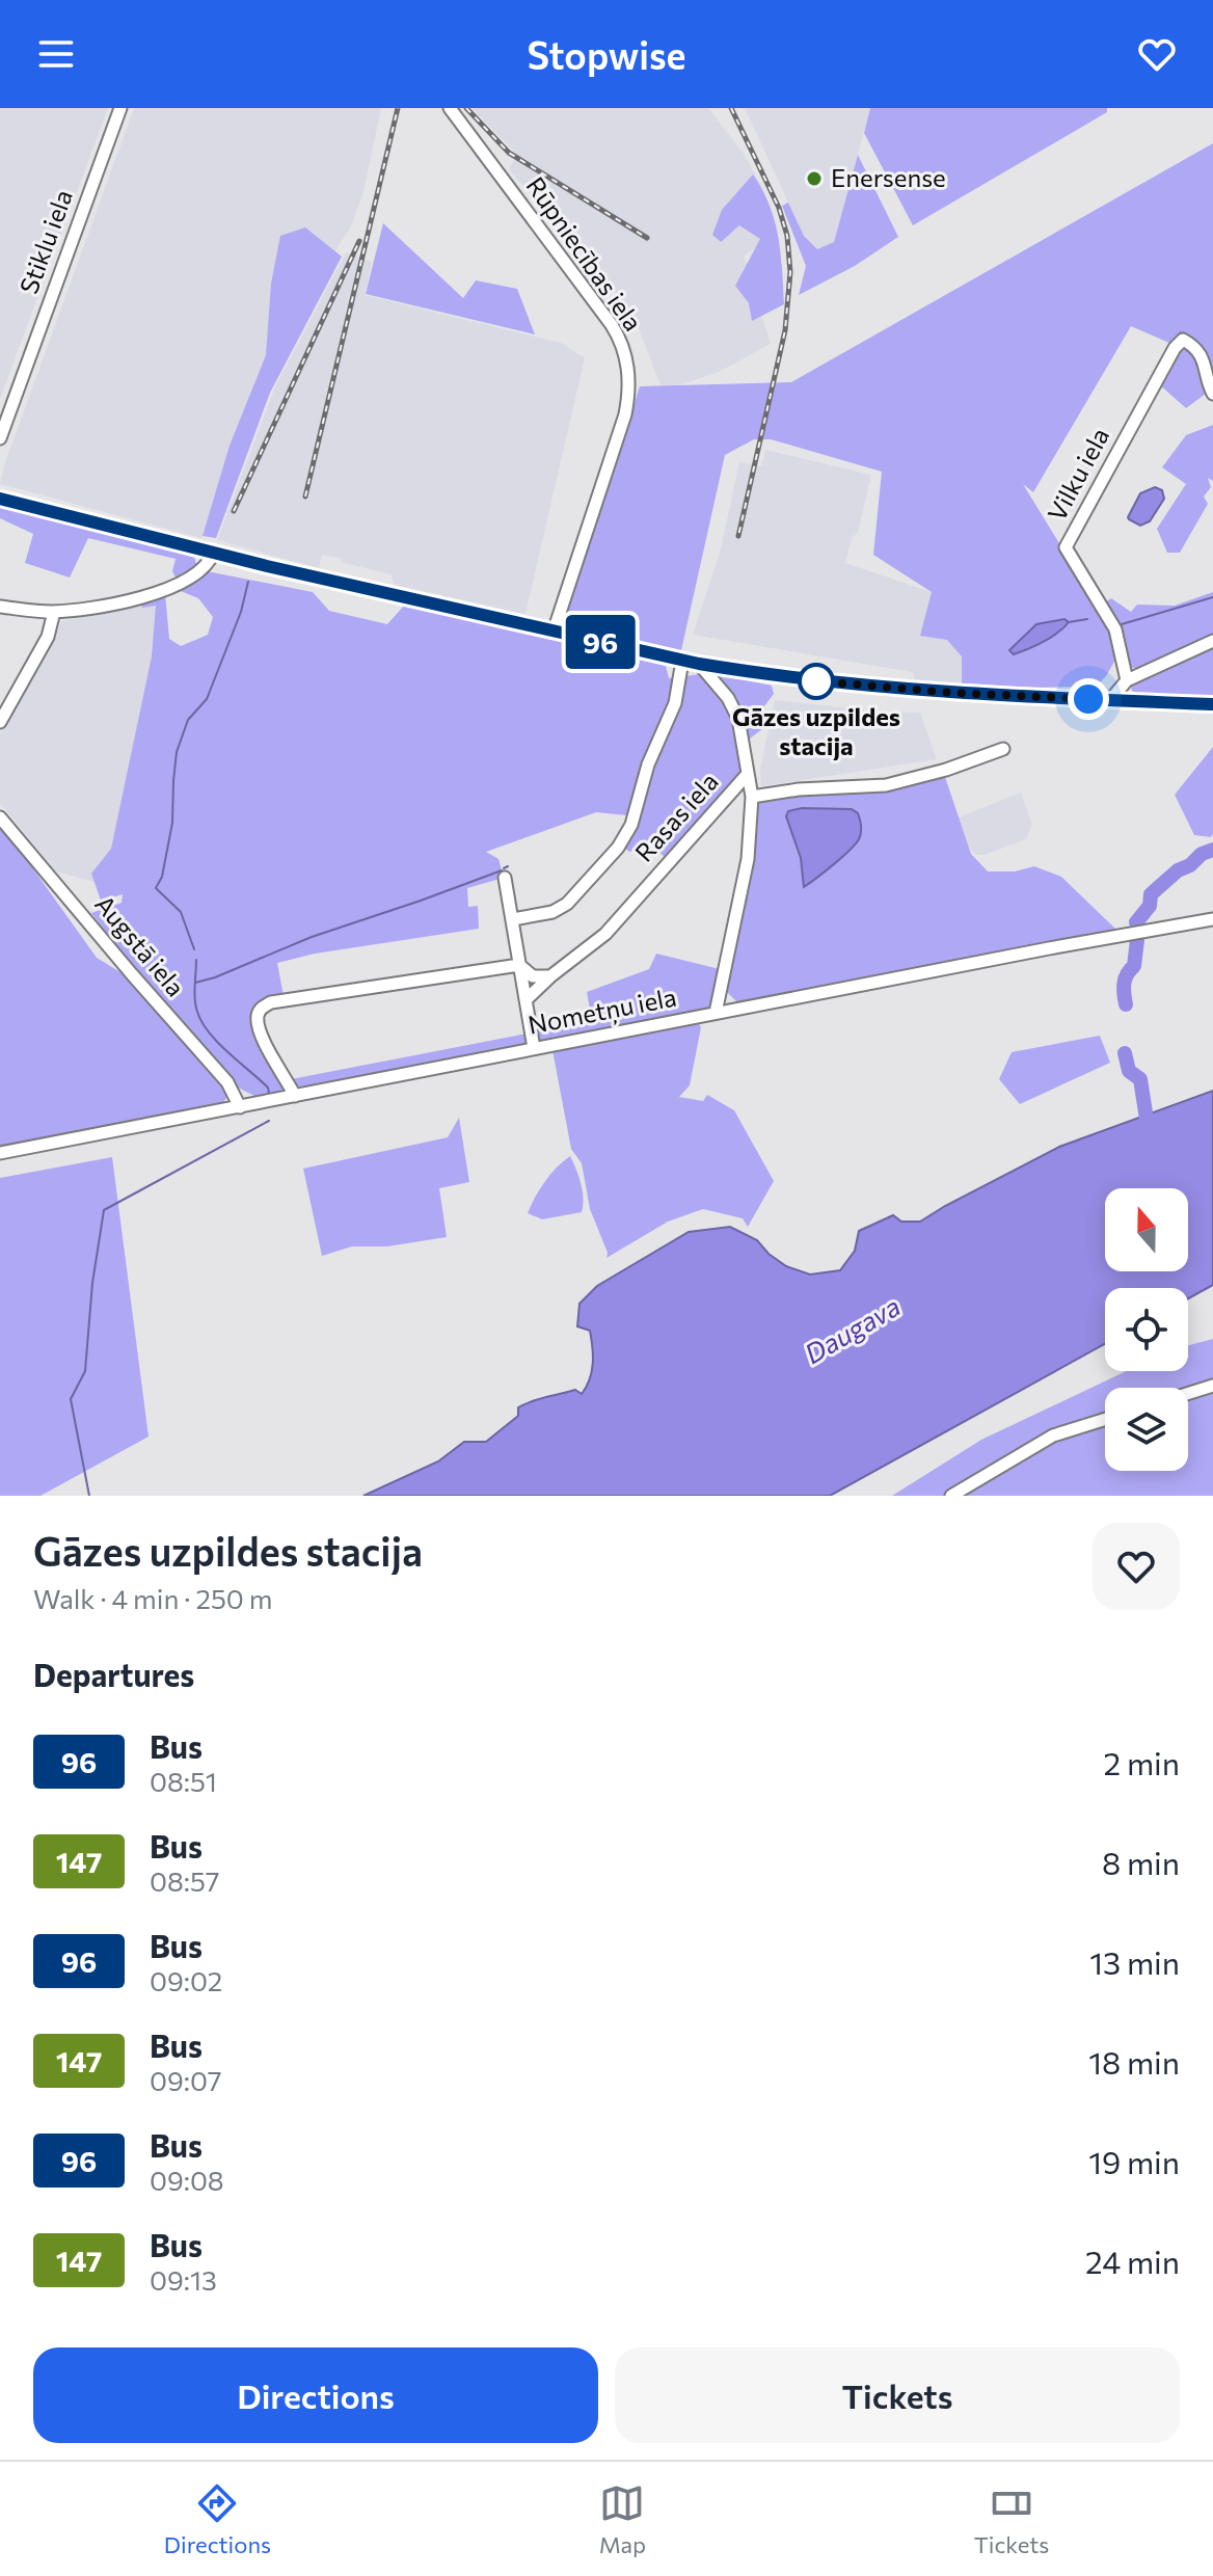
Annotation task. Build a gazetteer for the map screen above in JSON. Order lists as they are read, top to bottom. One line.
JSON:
{"streets":{"street":["Stiklu iela","Rūpniecības iela","Vilku iela","Rasas iela","Augstā iela","Nometņu iela"]},"crossings":[["Augstā iela","Nometņu iela"]],"water":["Daugava"],"places":["Enersense","Gāzes uzpildes stacija"],"lines":["bus line 96"],"north":"top","page":{"header":"Stopwise","on_map":"96","heading":[["Gāzes uzpildes stacija","Walk · 4 min · 250 m"],"Departures"],"list":[{"mark":"96","name":"Bus","note":"08:51","value":"2 min"},{"mark":"147","name":"Bus","note":"08:57","value":"8 min"},{"mark":"96","name":"Bus","note":"09:02","value":"13 min"},{"mark":"147","name":"Bus","note":"09:07","value":"18 min"},{"mark":"96","name":"Bus","note":"09:08","value":"19 min"},{"mark":"147","name":"Bus","note":"09:13","value":"24 min"}],"buttons":["Directions","Tickets"],"tabs":["Directions","Map","Tickets"]}}
